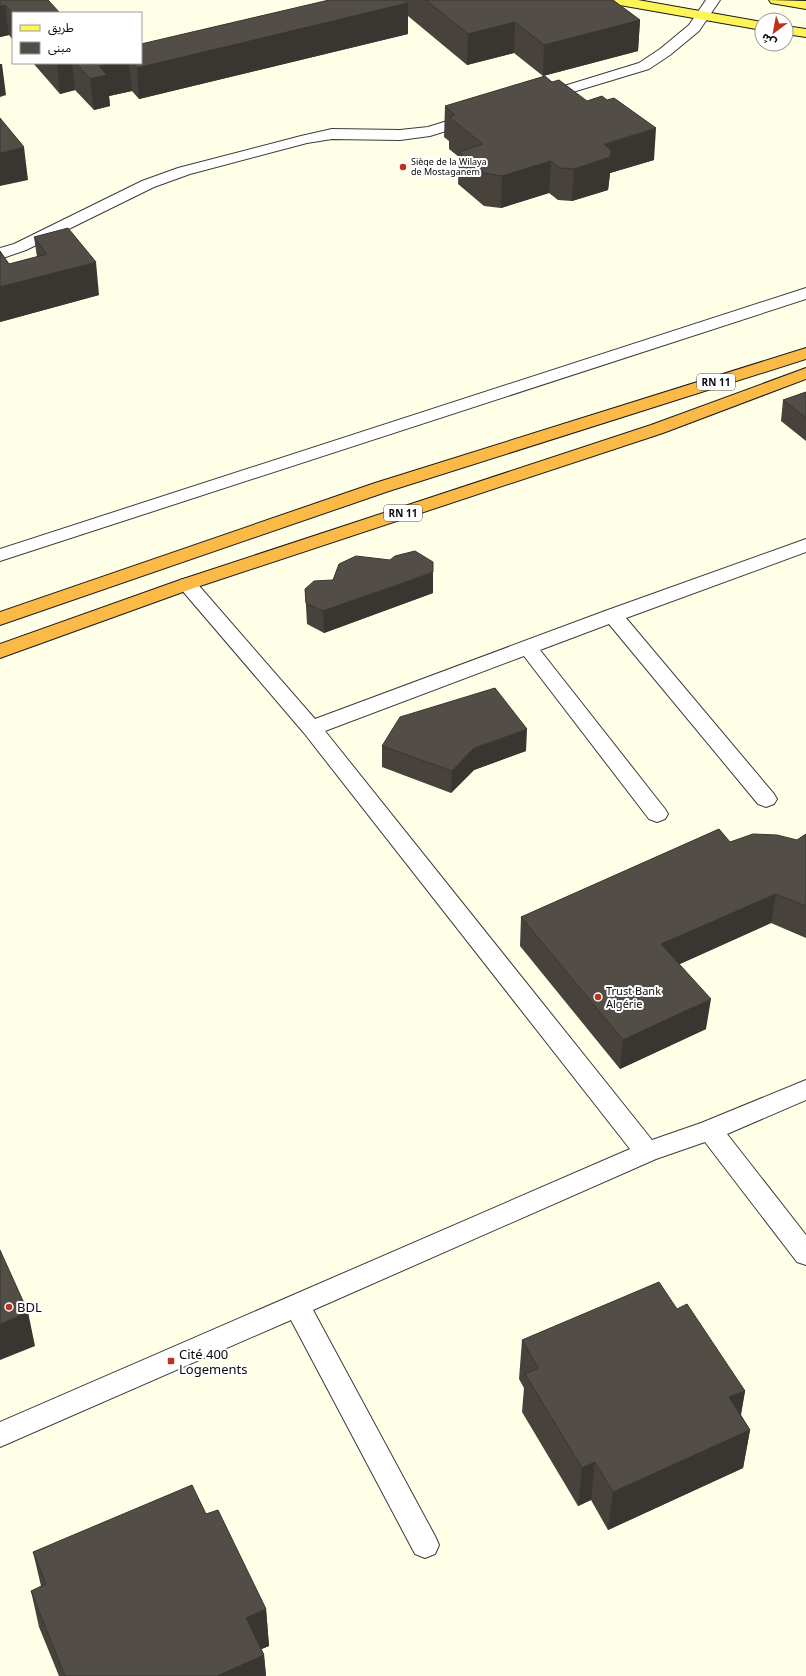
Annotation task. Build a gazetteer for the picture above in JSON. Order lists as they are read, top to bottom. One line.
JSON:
{"streets":{"highway":["RN 11"]},"places":{"other":["Siège de la Wilaya de Mostaganem","Trust Bank Algérie","BDL"],"transit":["Cité 400 Logements"]},"legend":["طريق","مبنى"],"north":"bottom left"}
